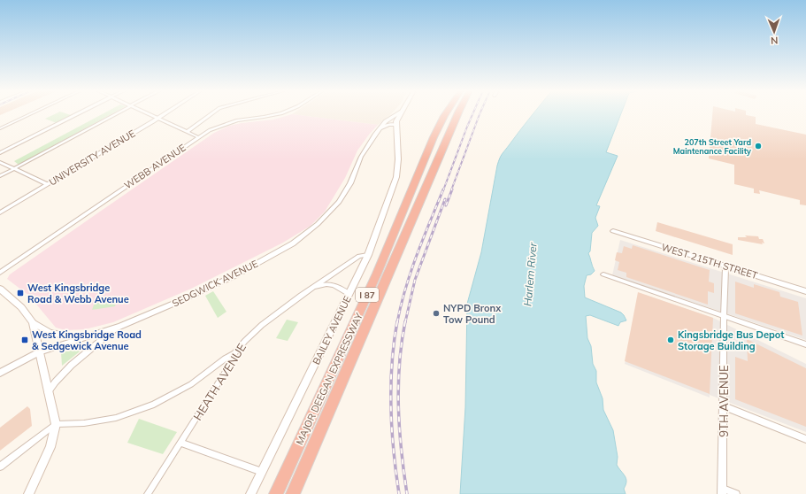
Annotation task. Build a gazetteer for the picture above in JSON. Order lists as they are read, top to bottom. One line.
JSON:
{"streets":{"highway":["I 87","MAJOR DEEGAN EXPRESSWAY"],"main road":["SEDGWICK AVENUE","BAILEY AVENUE"],"street":["UNIVERSITY AVENUE","WEBB AVENUE","WEST 215TH STREET","HEATH AVENUE","9TH AVENUE"]},"crossings":[["WEST 215TH STREET","9TH AVENUE"],["SEDGWICK AVENUE","BAILEY AVENUE"],["BAILEY AVENUE","HEATH AVENUE"]],"water":["Harlem River"],"places":{"other":["207th Street Yard Maintenance Facility","NYPD Bronx Tow Pound","Kingsbridge Bus Depot Storage Building"],"transit":["West Kingsbridge Road & Webb Avenue","West Kingsbridge Road & Sedgewick Avenue"]},"north":"bottom"}
